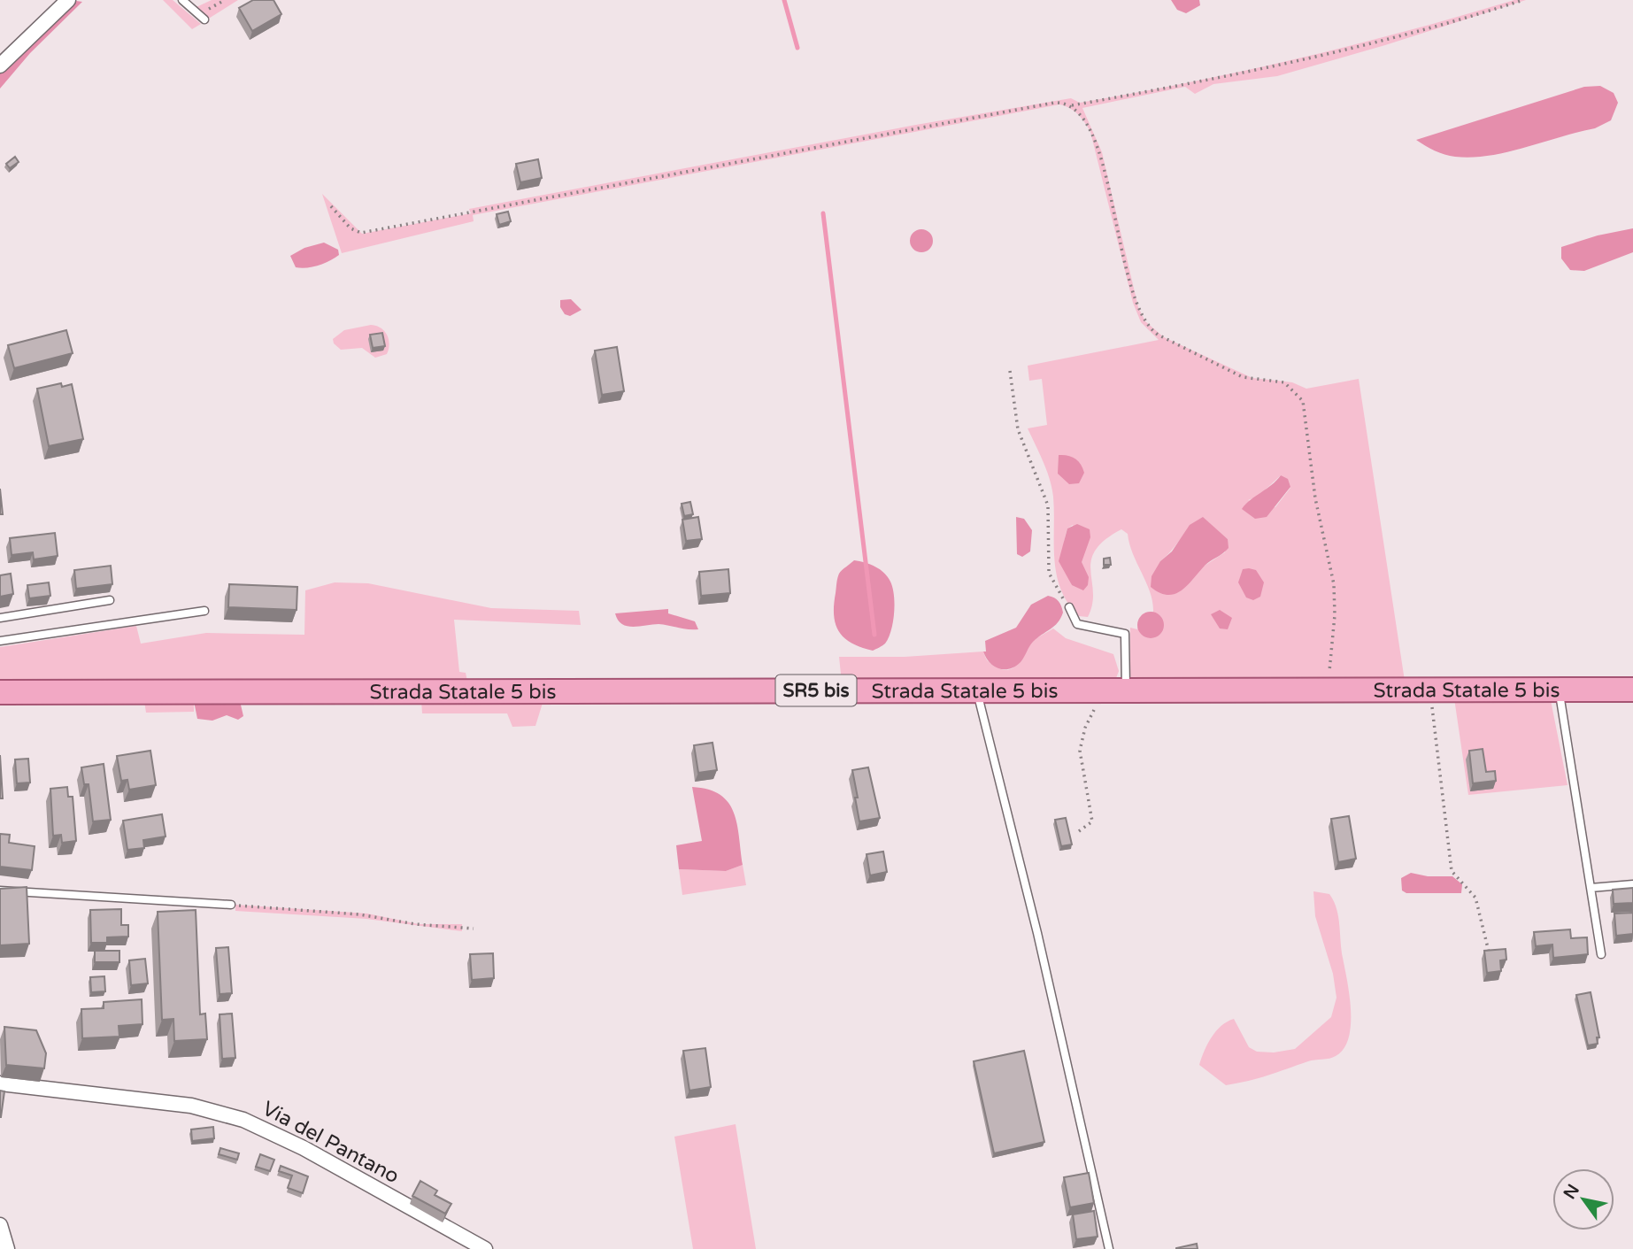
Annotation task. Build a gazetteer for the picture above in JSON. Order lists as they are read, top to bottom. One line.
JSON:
{"streets":{"main road":["Strada Statale 5 bis","SR5 bis"],"street":["Via del Pantano"]},"north":"top left"}
